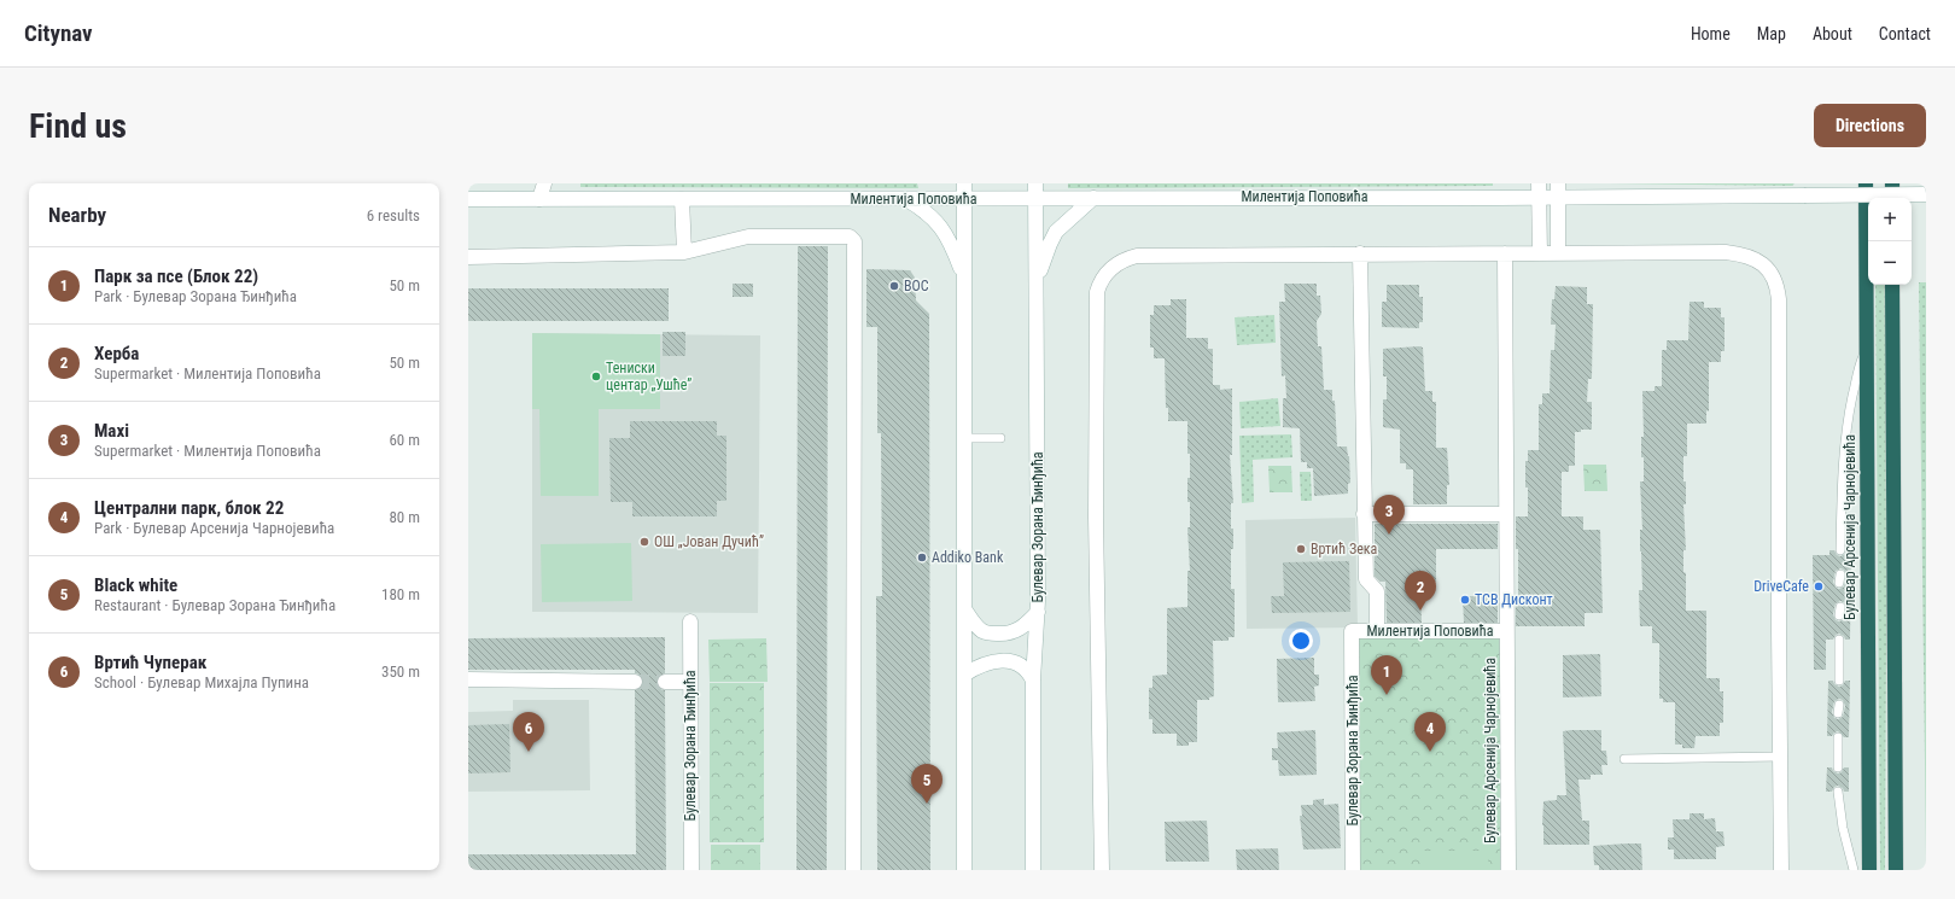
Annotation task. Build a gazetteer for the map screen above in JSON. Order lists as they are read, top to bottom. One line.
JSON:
{"streets":{"highway":["Булевар Арсенија Чарнојевића"],"street":["Милентија Поповића","Булевар Зорана Ђинђића"]},"crossings":[["Милентија Поповића","Булевар Зорана Ђинђића"],["Милентија Поповића","Булевар Арсенија Чарнојевића"]],"places":["BOC","Тениски центар „Ушће”","ОШ „Јован Дучић”","Вртић Зека","Addiko Bank","DriveCafe","ТСВ Дисконт"],"page":{"header":"Citynav","nav":["Home","Map","About","Contact"],"buttons":"Directions","title":"Find us","heading":["Nearby","6 results"],"map_buttons":["+","−"],"list":[{"mark":"1","name":"Парк за псе (Блок 22)","note":"Park · Булевар Зорана Ђинђића","value":"50 m"},{"mark":"2","name":"Херба","note":"Supermarket · Милентија Поповића","value":"50 m"},{"mark":"3","name":"Maxi","note":"Supermarket · Милентија Поповића","value":"60 m"},{"mark":"4","name":"Централни парк, блок 22","note":"Park · Булевар Арсенија Чарнојевића","value":"80 m"},{"mark":"5","name":"Black white","note":"Restaurant · Булевар Зорана Ђинђића","value":"180 m"},{"mark":"6","name":"Вртић Чуперак","note":"School · Булевар Михајла Пупина","value":"350 m"}],"pins":["3","2","1","4","6","5"]}}
